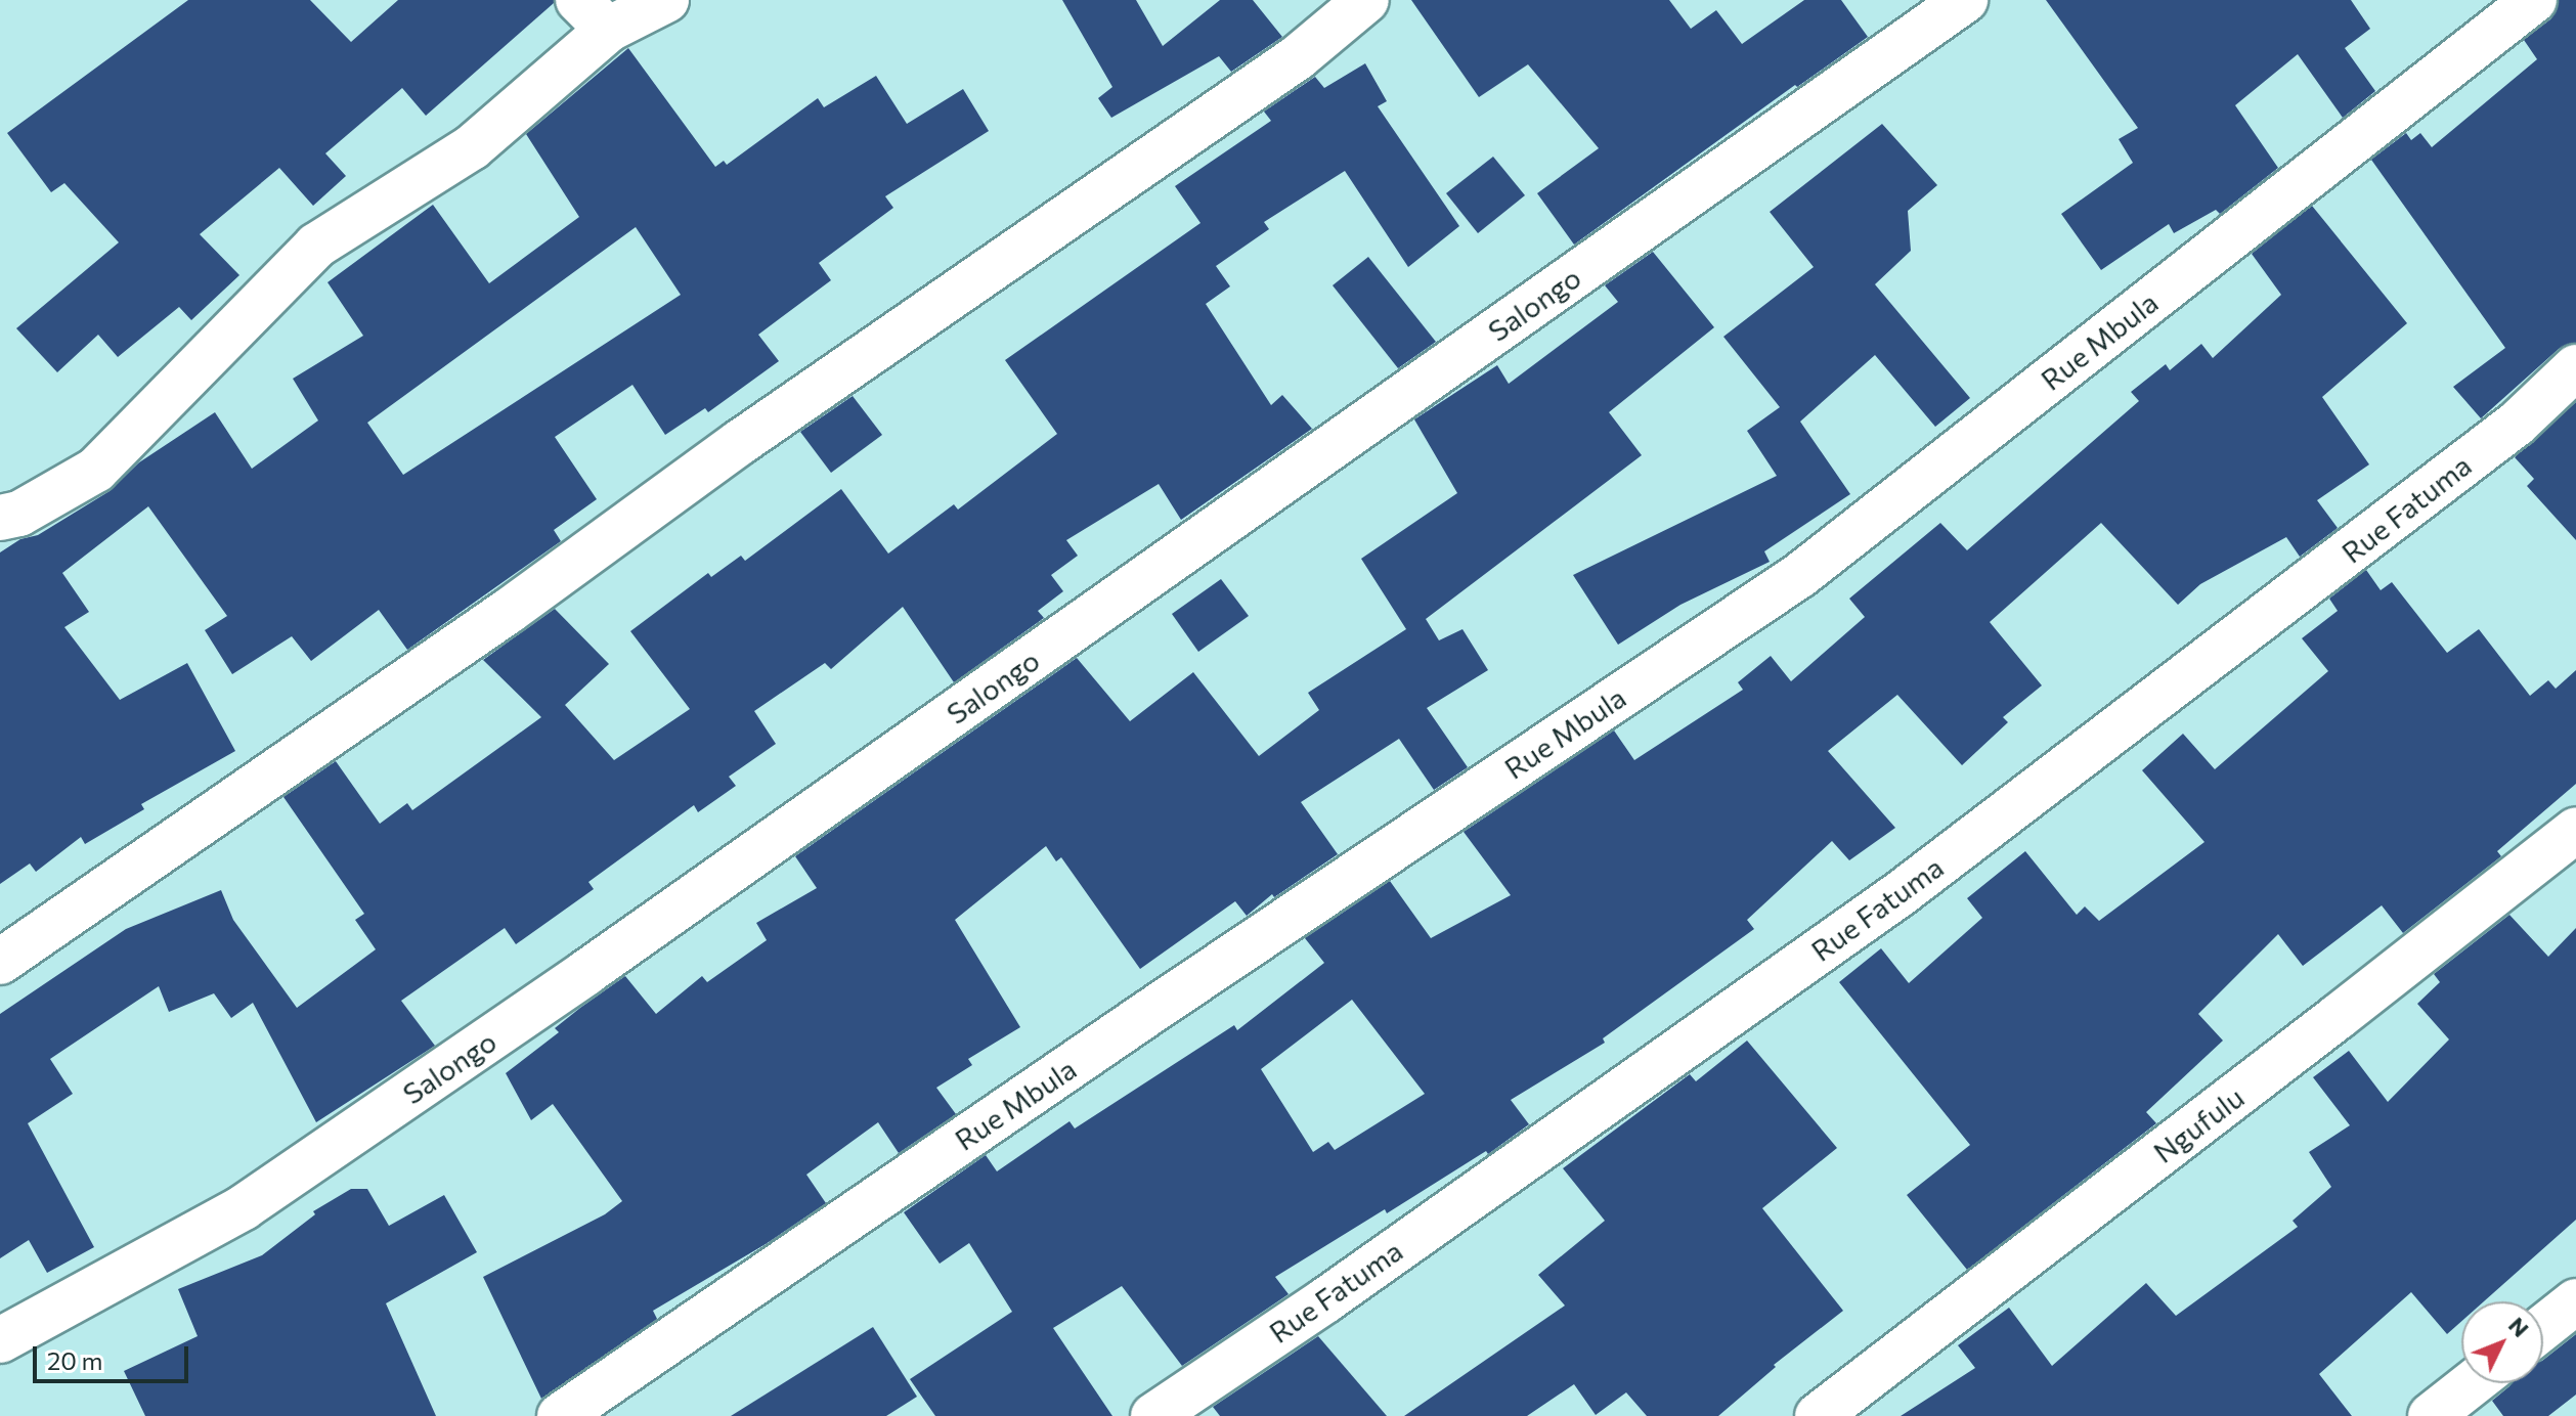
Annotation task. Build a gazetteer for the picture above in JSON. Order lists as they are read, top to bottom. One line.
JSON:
{"streets":{"street":["Salongo","Rue Mbula","Rue Fatuma","Ngufulu"]},"scale_bar":"20 m","north":"top right"}
